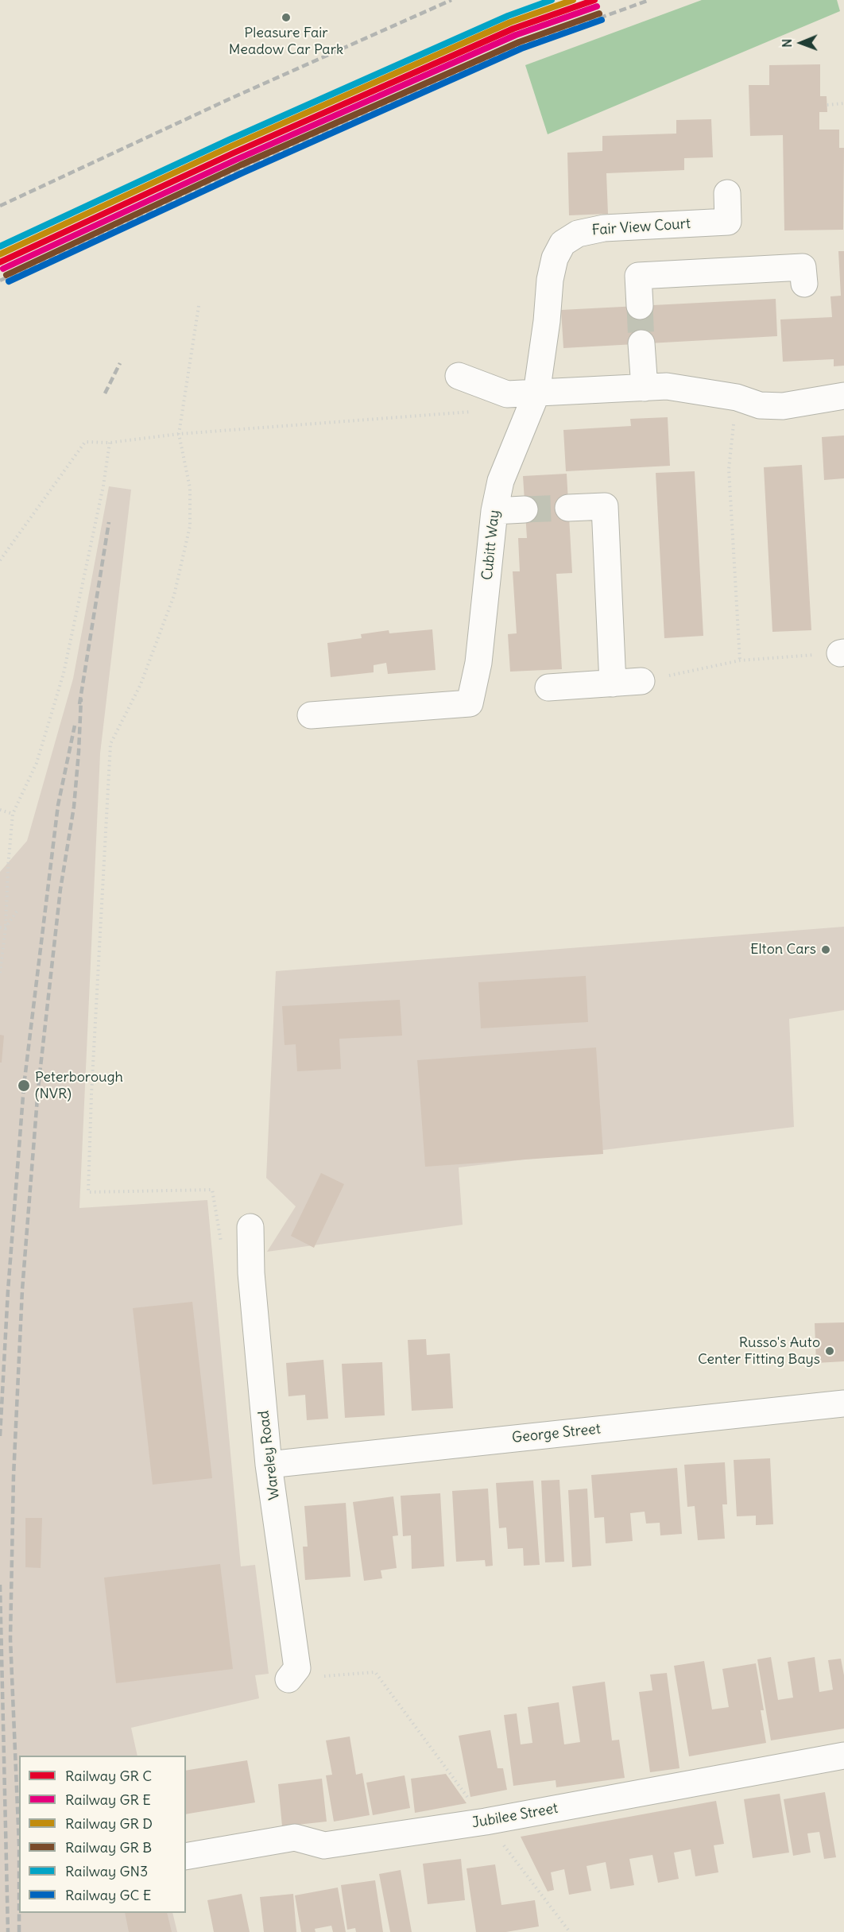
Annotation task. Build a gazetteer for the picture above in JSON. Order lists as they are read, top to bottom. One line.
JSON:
{"streets":{"street":["Fair View Court","Cubitt Way","George Street","Wareley Road","Jubilee Street"]},"crossings":[["Fair View Court","Cubitt Way"],["George Street","Wareley Road"]],"places":["Pleasure Fair Meadow Car Park","Elton Cars","Peterborough (NVR)","Russo's Auto Center Fitting Bays"],"lines":["rail line GN3"],"legend":["Railway GR C","Railway GR E","Railway GR D","Railway GR B","Railway GN3","Railway GC E"],"north":"left"}
